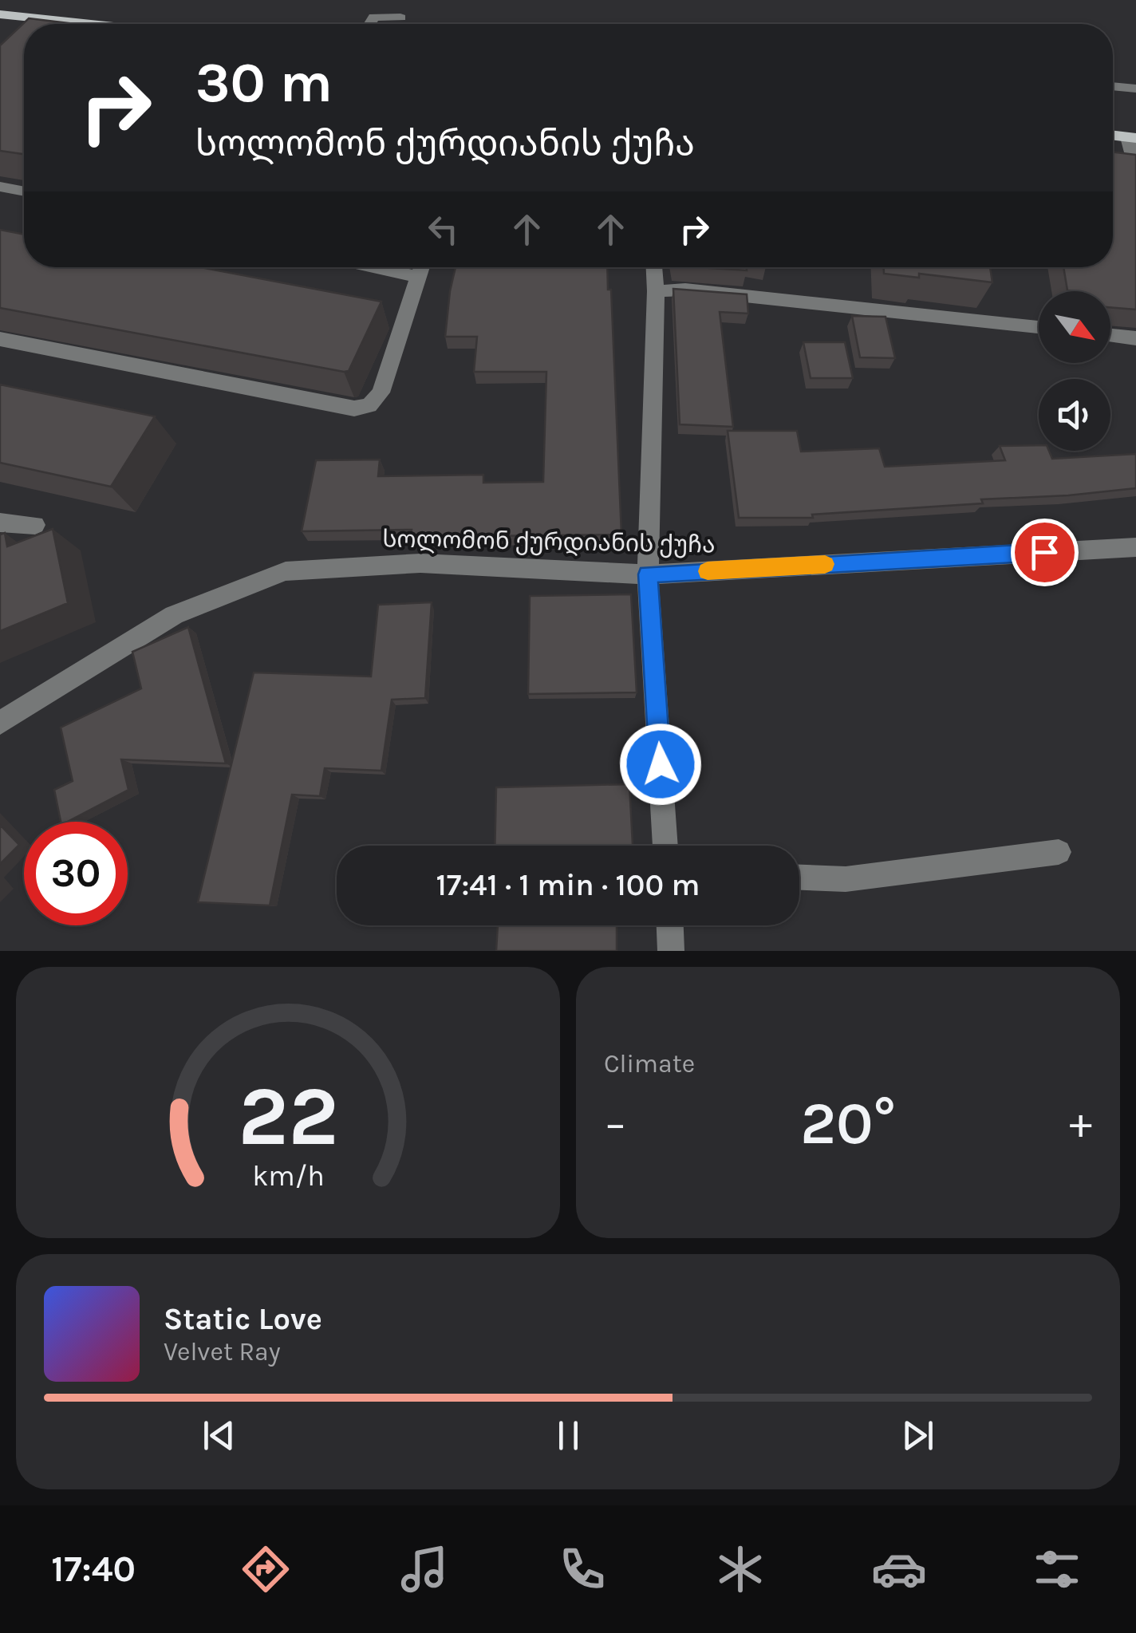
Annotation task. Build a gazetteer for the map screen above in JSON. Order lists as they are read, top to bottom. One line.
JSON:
{"streets":{"street":["სოლომონ ქურდიანის ქუჩა"]},"north":"bottom right","page":{"turn":["30 m","სოლომონ ქურდიანის ქუჩა"],"limit":"30","trip":"17:41 · 1 min · 100 m","tile":"Climate","heat":["−","20°","+"],"song":["Static Love","Velvet Ray"],"tabs":"17:40","gauge":["22","km/h"]}}
